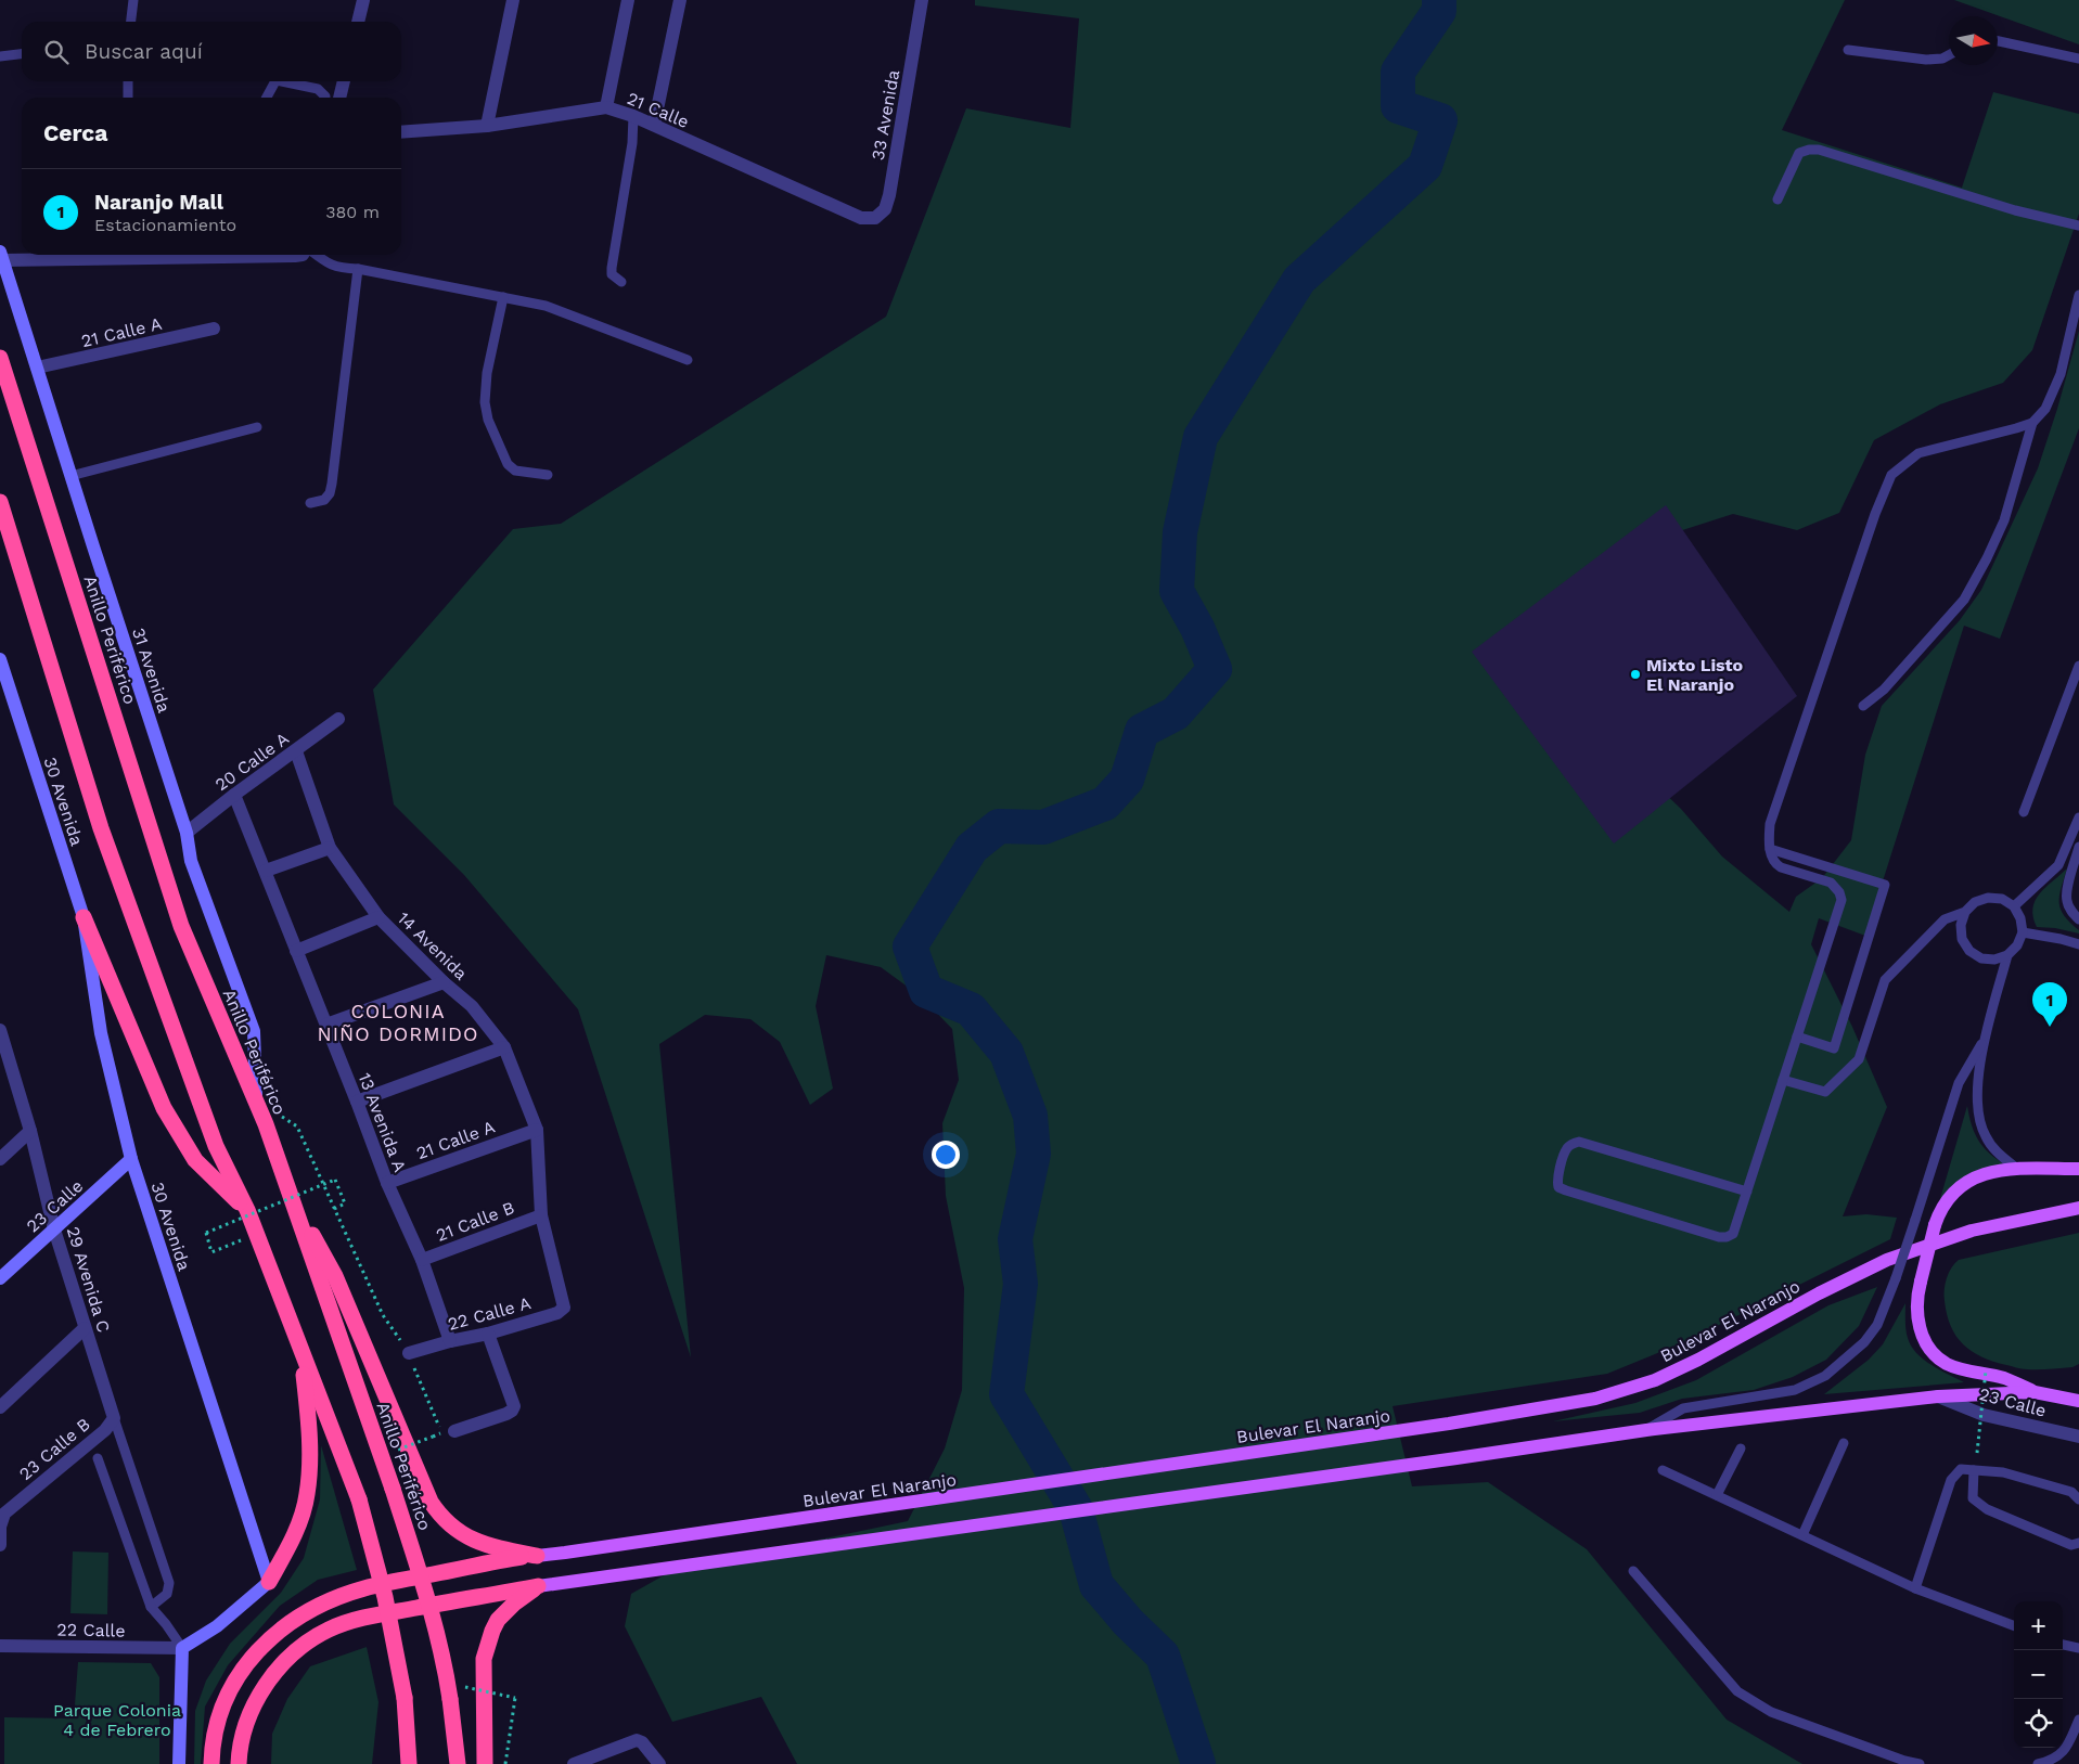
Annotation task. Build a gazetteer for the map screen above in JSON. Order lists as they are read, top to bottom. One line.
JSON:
{"streets":{"highway":["Anillo Periférico"],"main road":["Bulevar El Naranjo"],"street":["21 Calle","33 Avenida","21 Calle A","31 Avenida","20 Calle A","30 Avenida","14 Avenida","13 Avenida A","23 Calle","21 Calle B","29 Avenida C","22 Calle A","23 Calle B","22 Calle"]},"crossings":[["21 Calle","33 Avenida"],["21 Calle A","31 Avenida"],["21 Calle A","14 Avenida"],["21 Calle A","13 Avenida A"],["Anillo Periférico","31 Avenida"],["31 Avenida","20 Calle A"],["20 Calle A","14 Avenida"],["20 Calle A","13 Avenida A"],["30 Avenida","23 Calle"],["14 Avenida","21 Calle B"],["14 Avenida","22 Calle A"],["13 Avenida A","21 Calle B"],["13 Avenida A","22 Calle A"],["23 Calle","29 Avenida C"],["29 Avenida C","23 Calle B"]],"districts":["COLONIA NIÑO DORMIDO"],"parks":["Parque Colonia 4 de Febrero"],"places":["Mixto Listo El Naranjo"],"north":"right","page":{"search":"Buscar aquí","heading":"Cerca","list":[{"mark":"1","name":"Naranjo Mall","note":"Estacionamiento","value":"380 m"}],"pins":"1","map_buttons":["+","−"]}}
